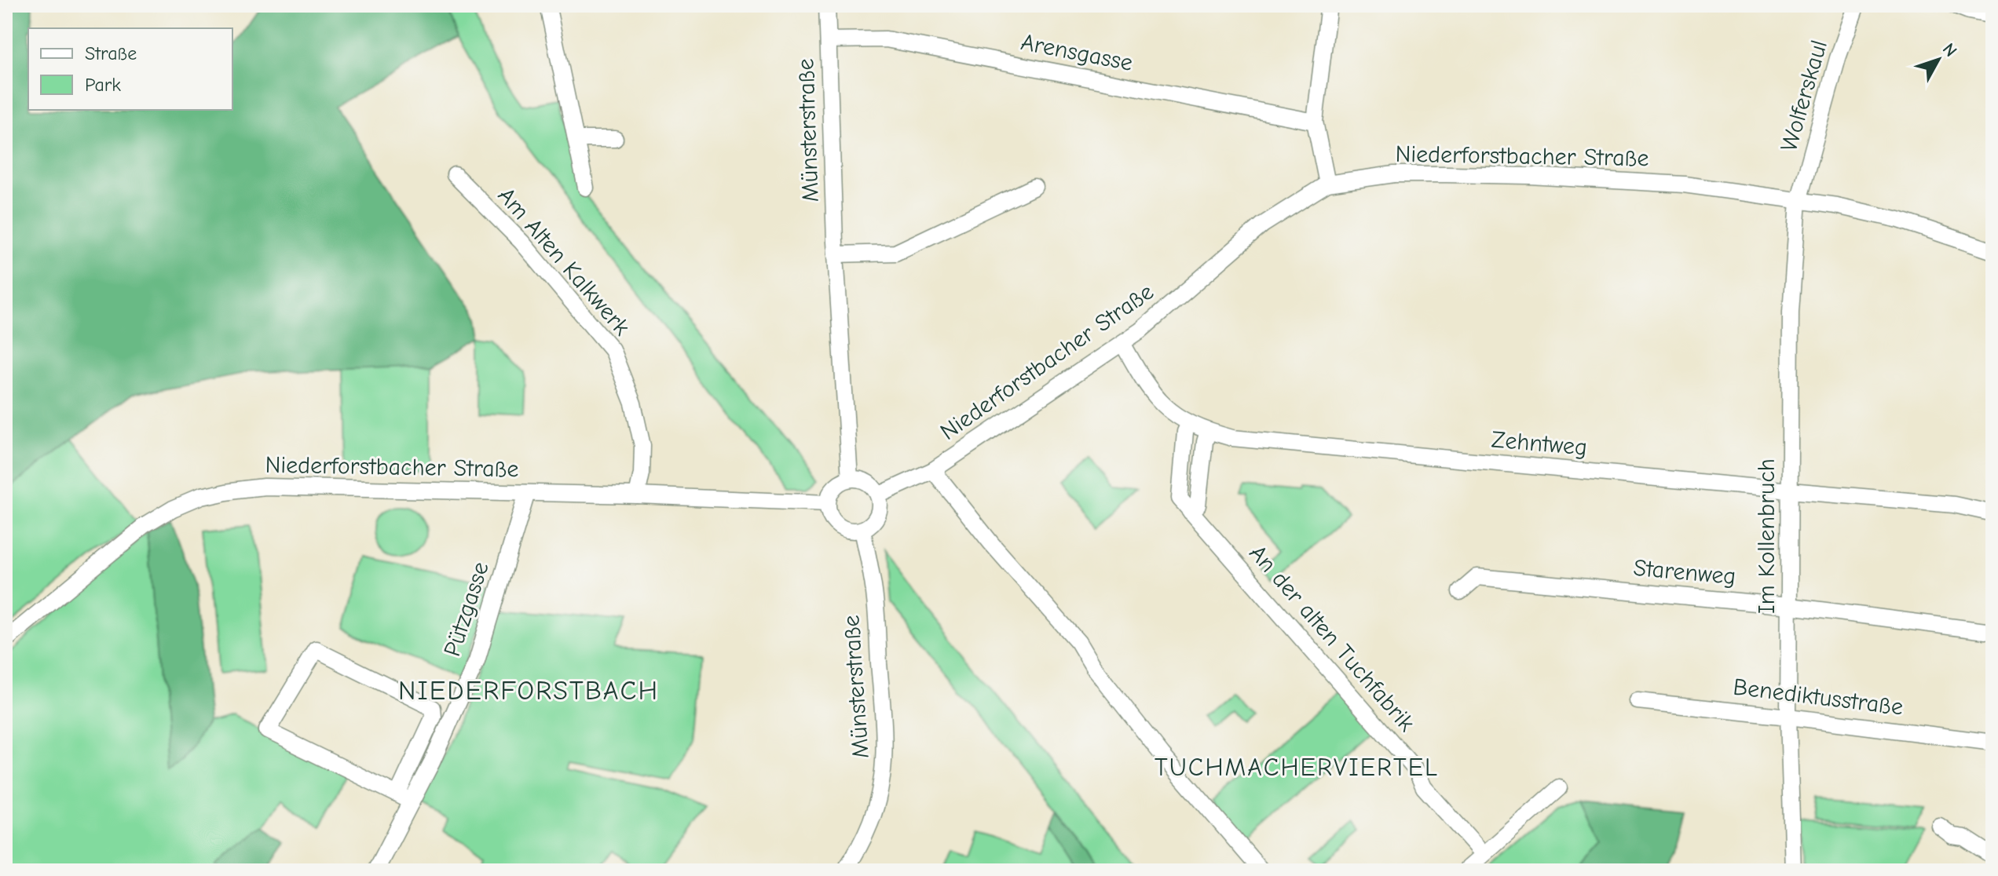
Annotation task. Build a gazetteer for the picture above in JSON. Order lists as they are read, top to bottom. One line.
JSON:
{"streets":{"street":["Arensgasse","Wolferskaul","Münsterstraße","Niederforstbacher Straße","Am Alten Kalkwerk","Zehntweg","Im Kollenbruch","Starenweg","Pützgasse","An der alten Tuchfabrik","Benediktusstraße"]},"crossings":[["Arensgasse","Münsterstraße"],["Wolferskaul","Niederforstbacher Straße"],["Wolferskaul","Im Kollenbruch"],["Münsterstraße","Niederforstbacher Straße"],["Niederforstbacher Straße","Am Alten Kalkwerk"],["Niederforstbacher Straße","Zehntweg"],["Niederforstbacher Straße","Im Kollenbruch"],["Niederforstbacher Straße","Pützgasse"],["Zehntweg","Im Kollenbruch"],["Zehntweg","An der alten Tuchfabrik"],["Im Kollenbruch","Starenweg"],["Im Kollenbruch","Benediktusstraße"]],"districts":["NIEDERFORSTBACH","TUCHMACHERVIERTEL"],"legend":["Straße","Park"],"north":"top right"}
